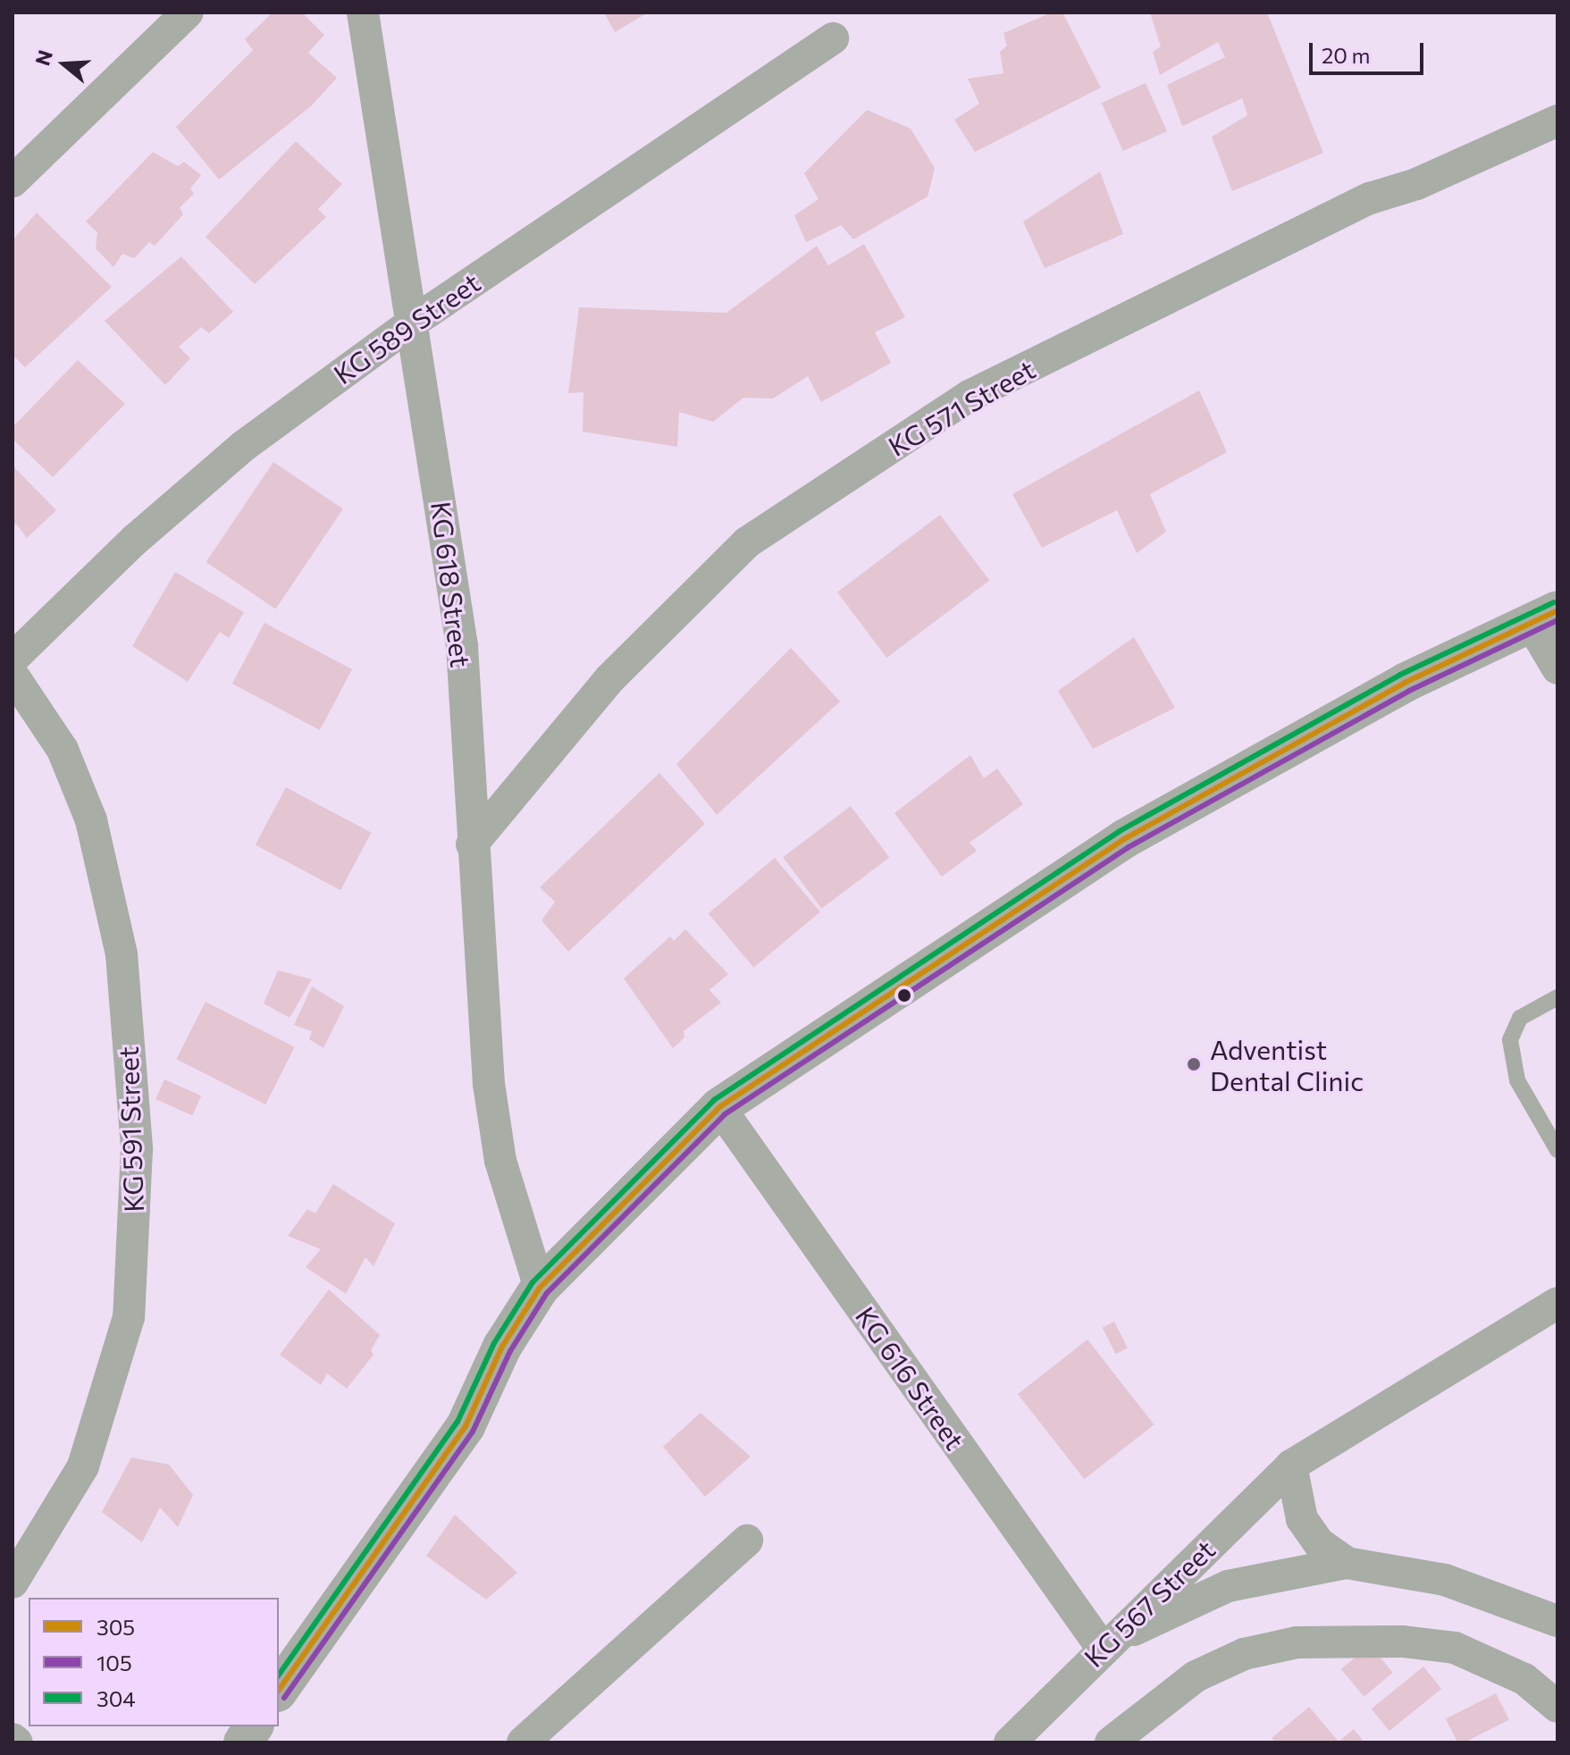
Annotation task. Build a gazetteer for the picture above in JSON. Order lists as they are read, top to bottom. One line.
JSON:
{"streets":{"street":["KG 589 Street","KG 571 Street","KG 618 Street","KG 591 Street","KG 616 Street","KG 567 Street"]},"crossings":[["KG 589 Street","KG 618 Street"],["KG 571 Street","KG 618 Street"],["KG 616 Street","KG 567 Street"]],"places":["Adventist Dental Clinic"],"lines":["transit line 304","transit line 305","transit line 105"],"legend":["305","105","304"],"scale_bar":"20 m","north":"left"}
